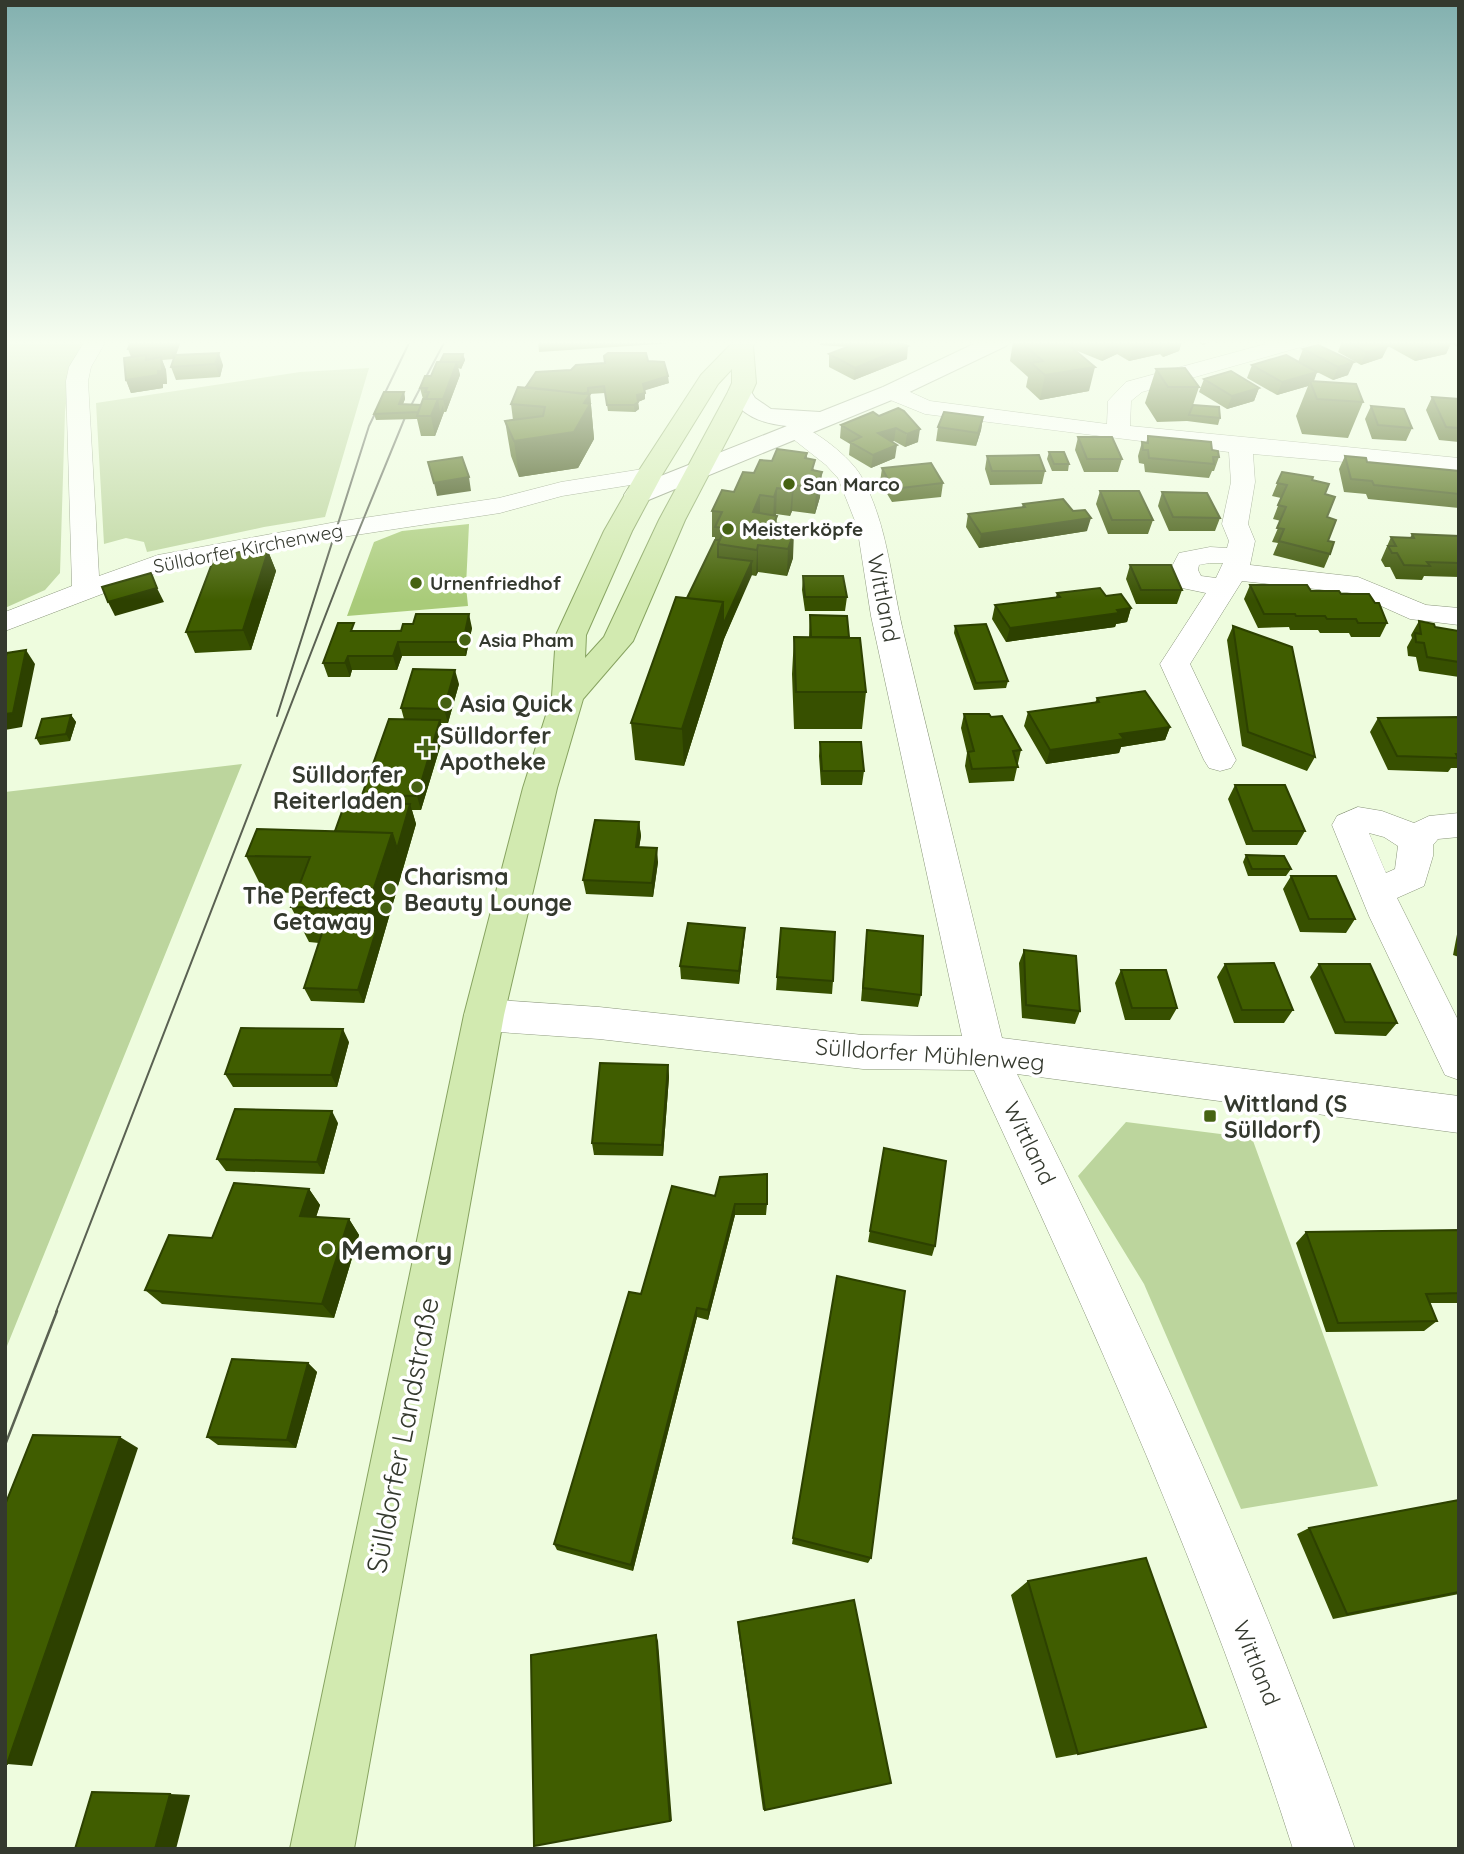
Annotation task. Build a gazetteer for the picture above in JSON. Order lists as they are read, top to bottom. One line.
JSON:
{"streets":{"main road":["Sülldorfer Landstraße"],"street":["Sülldorfer Kirchenweg","Wittland","Sülldorfer Mühlenweg"]},"crossings":[["Sülldorfer Kirchenweg","Wittland"],["Sülldorfer Kirchenweg","Sülldorfer Landstraße"],["Wittland","Sülldorfer Mühlenweg"],["Sülldorfer Mühlenweg","Sülldorfer Landstraße"]],"places":{"other":["San Marco","Meisterköpfe","Urnenfriedhof","Asia Pham","Asia Quick","Sülldorfer Reiterladen","Charisma Beauty Lounge","The Perfect Getaway","Memory"],"health":["Sülldorfer Apotheke"],"transit":["Wittland (S Sülldorf)"]}}
